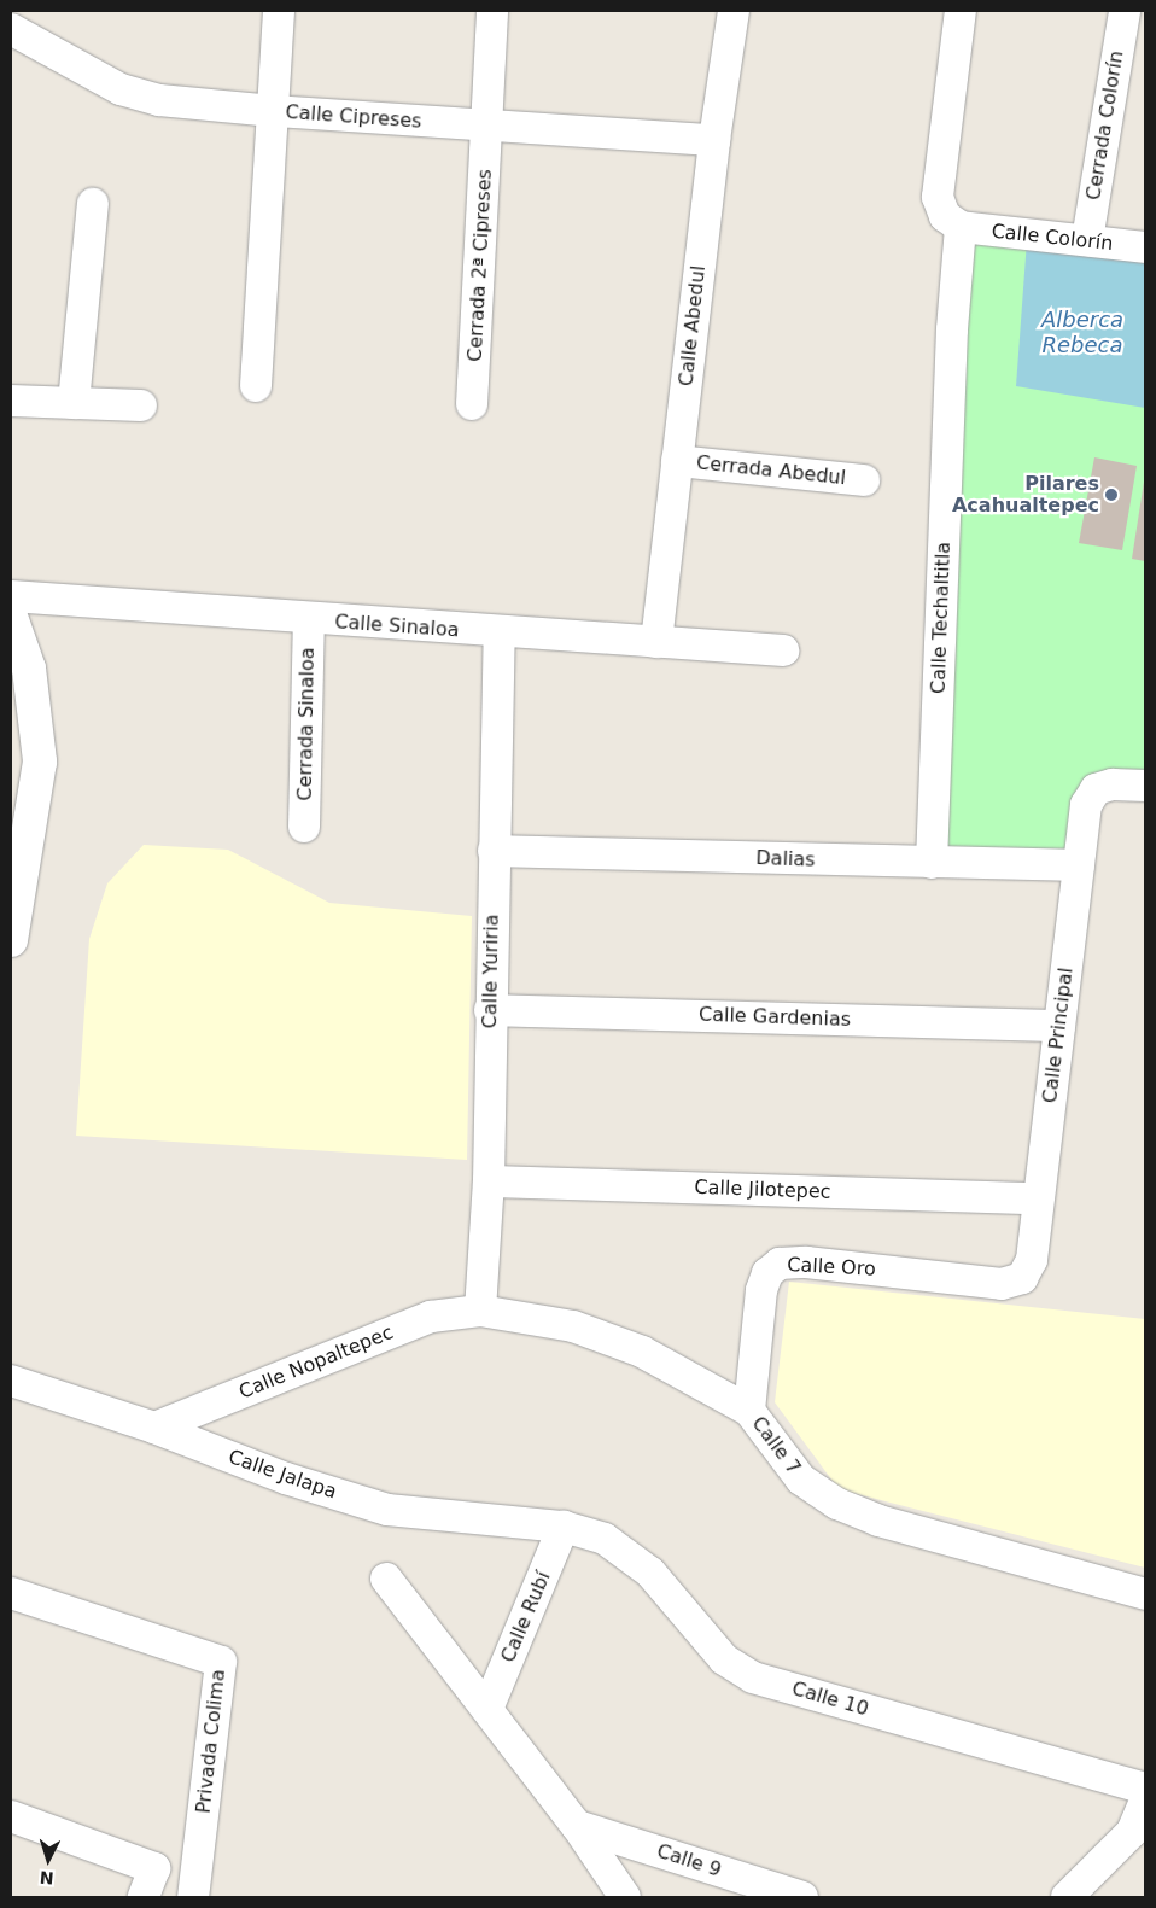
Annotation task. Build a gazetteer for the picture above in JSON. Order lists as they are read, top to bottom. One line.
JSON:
{"streets":{"street":["Calle Cipreses","Cerrada Colorín","Calle Colorín","Cerrada 2ª Cipreses","Calle Abedul","Cerrada Abedul","Calle Techaltitla","Calle Sinaloa","Cerrada Sinaloa","Dalias","Calle Yuriria","Calle Gardenias","Calle Principal","Calle Jilotepec","Calle Oro","Calle Nopaltepec","Calle 7","Calle Jalapa","Calle Rubí","Calle 10","Privada Colima","Calle 9"]},"crossings":[["Calle Cipreses","Cerrada 2ª Cipreses"],["Calle Cipreses","Calle Abedul"],["Cerrada Colorín","Calle Colorín"],["Calle Colorín","Calle Techaltitla"],["Calle Abedul","Cerrada Abedul"],["Calle Abedul","Calle Sinaloa"],["Calle Techaltitla","Dalias"],["Calle Sinaloa","Cerrada Sinaloa"],["Calle Sinaloa","Calle Yuriria"],["Dalias","Calle Yuriria"],["Dalias","Calle Principal"],["Calle Yuriria","Calle Gardenias"],["Calle Yuriria","Calle Jilotepec"],["Calle Yuriria","Calle Nopaltepec"],["Calle Yuriria","Calle 7"],["Calle Gardenias","Calle Principal"],["Calle Principal","Calle Jilotepec"],["Calle Principal","Calle Oro"],["Calle Oro","Calle 7"],["Calle Nopaltepec","Calle 7"],["Calle Nopaltepec","Calle Jalapa"],["Calle Jalapa","Calle Rubí"],["Calle Jalapa","Calle 10"],["Calle Rubí","Calle 10"]],"water":["Alberca Rebeca"],"places":["Pilares Acahualtepec"],"north":"bottom"}
